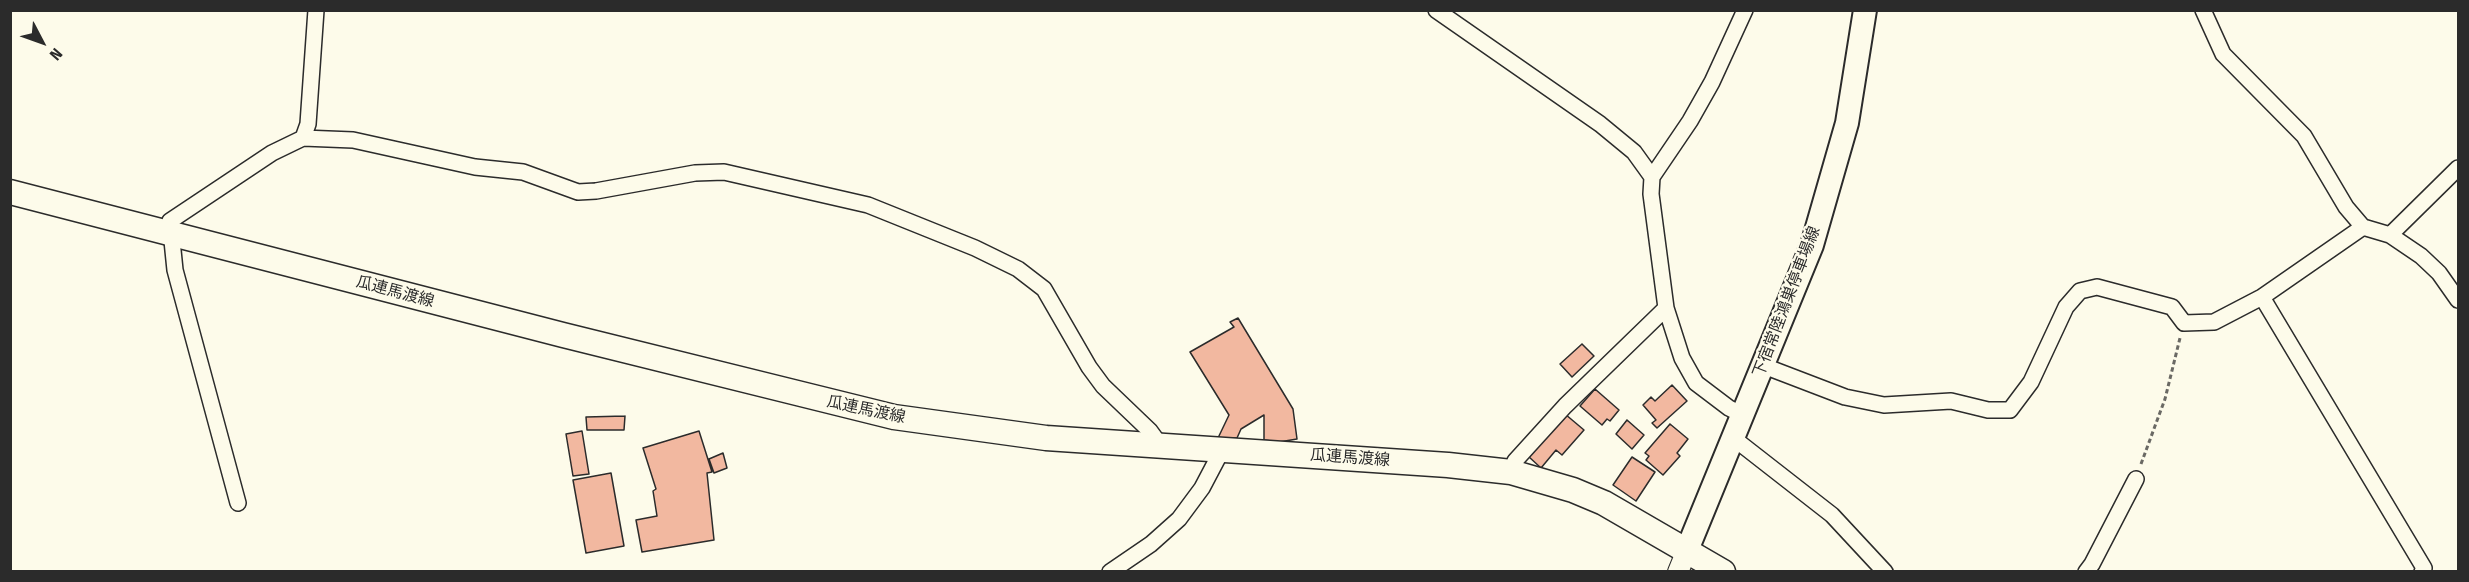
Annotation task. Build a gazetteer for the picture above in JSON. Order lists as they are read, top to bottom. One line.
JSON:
{"streets":{"main road":["瓜連馬渡線","下宿常陸鴻巣停車場線"]},"crossings":[["瓜連馬渡線","下宿常陸鴻巣停車場線"]],"north":"bottom right"}
